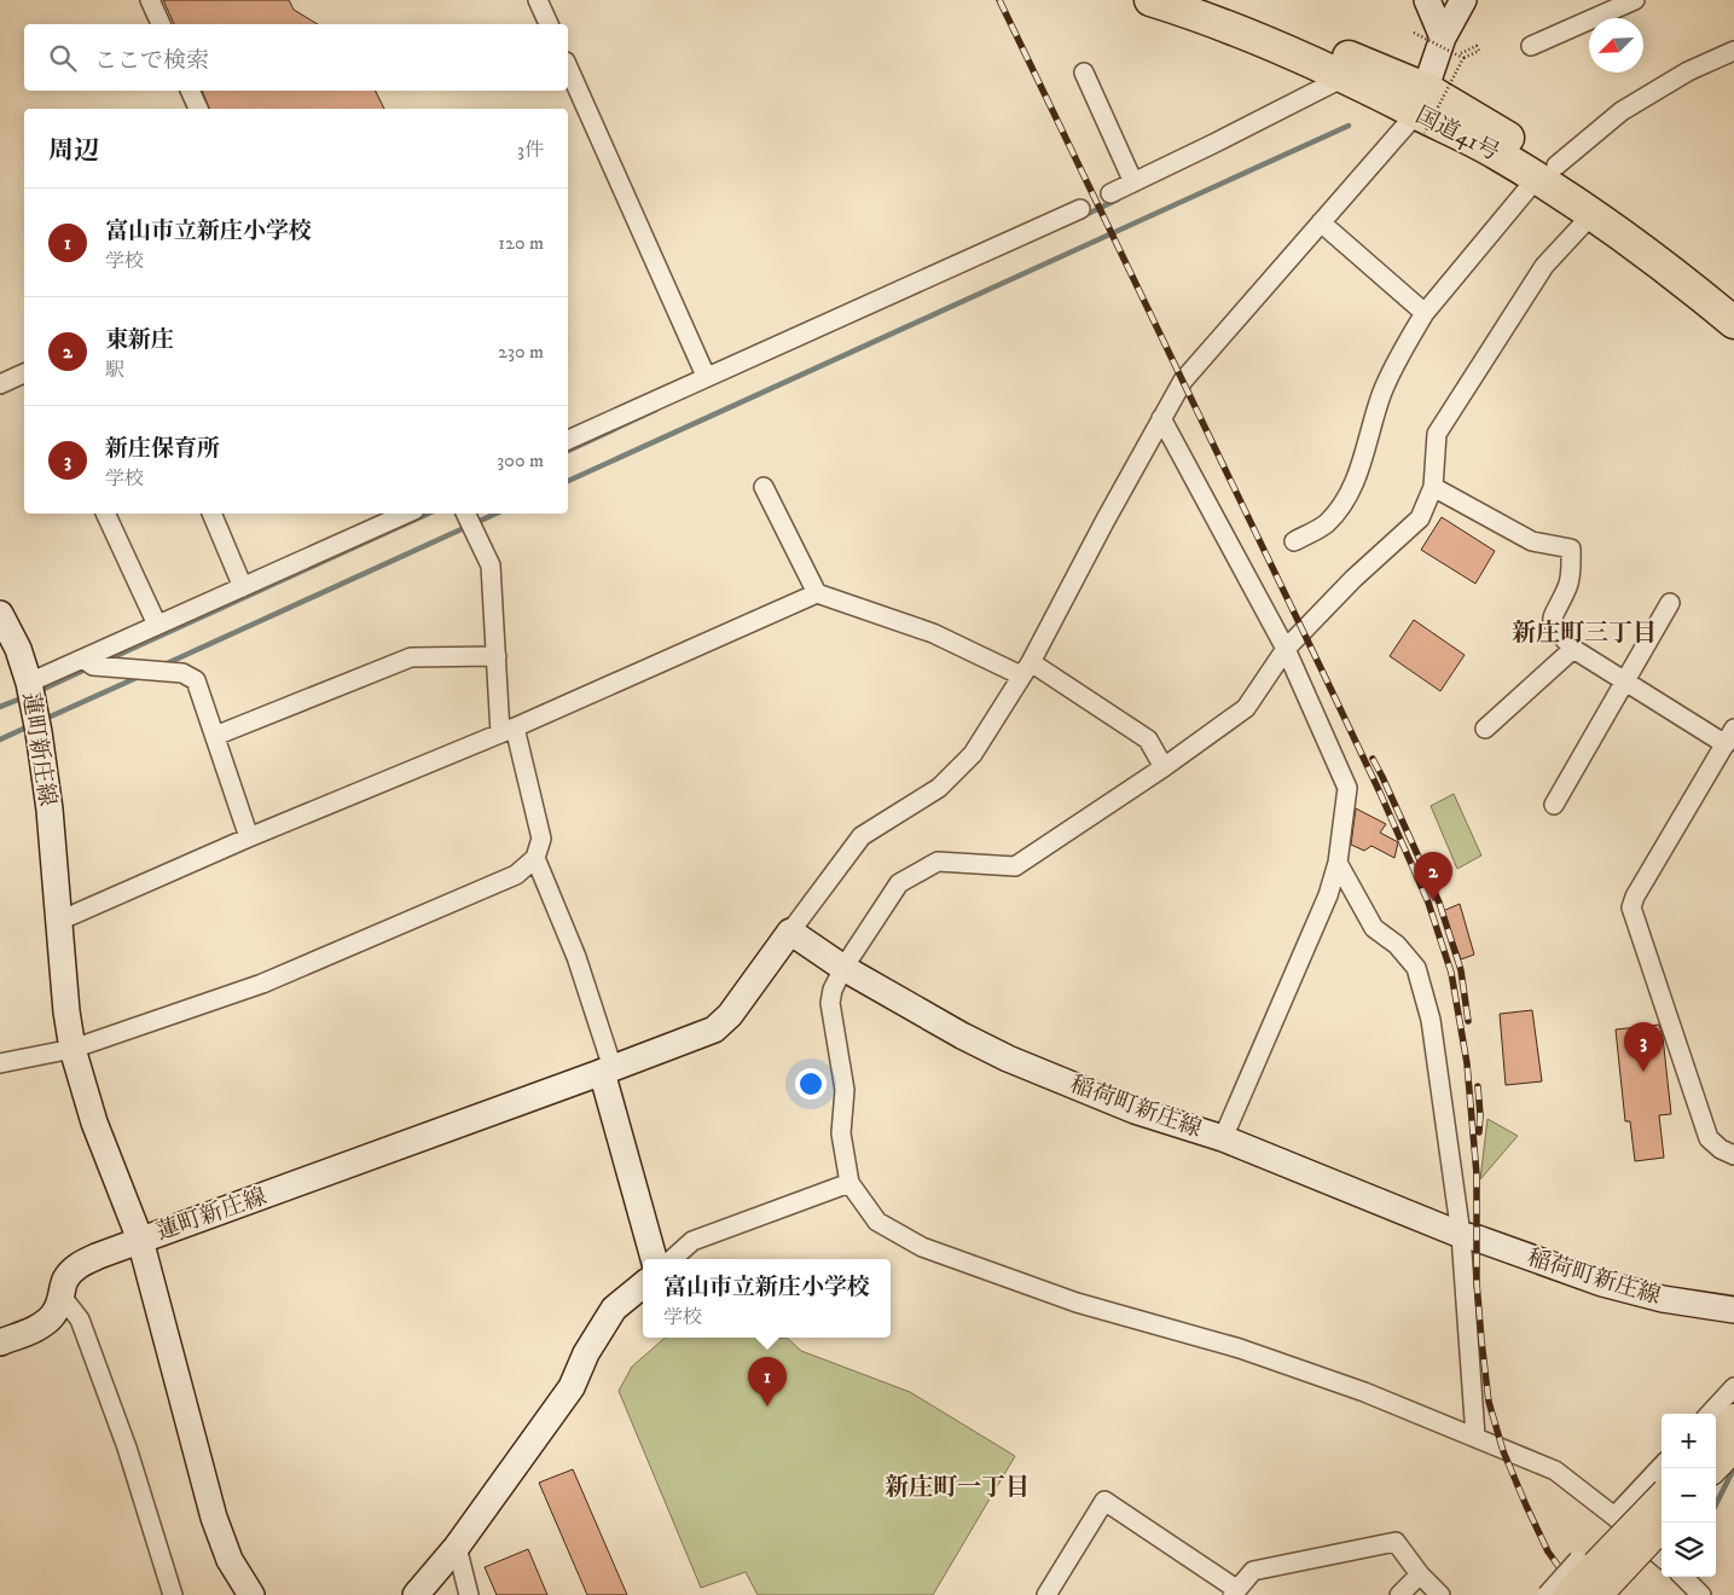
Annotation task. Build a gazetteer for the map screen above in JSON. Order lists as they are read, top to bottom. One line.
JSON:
{"streets":{"highway":["国道41号"],"main road":["蓮町新庄線","稲荷町新庄線"]},"districts":["新庄町三丁目","新庄町一丁目"],"north":"bottom left","page":{"search":"ここで検索","heading":["周辺","3件"],"list":[{"mark":"1","name":"富山市立新庄小学校","note":"学校","value":"120 m"},{"mark":"2","name":"東新庄","note":"駅","value":"230 m"},{"mark":"3","name":"新庄保育所","note":"学校","value":"300 m"}],"pins":["2","3","1"],"popup":["富山市立新庄小学校","学校"],"map_buttons":["+","−"]}}
